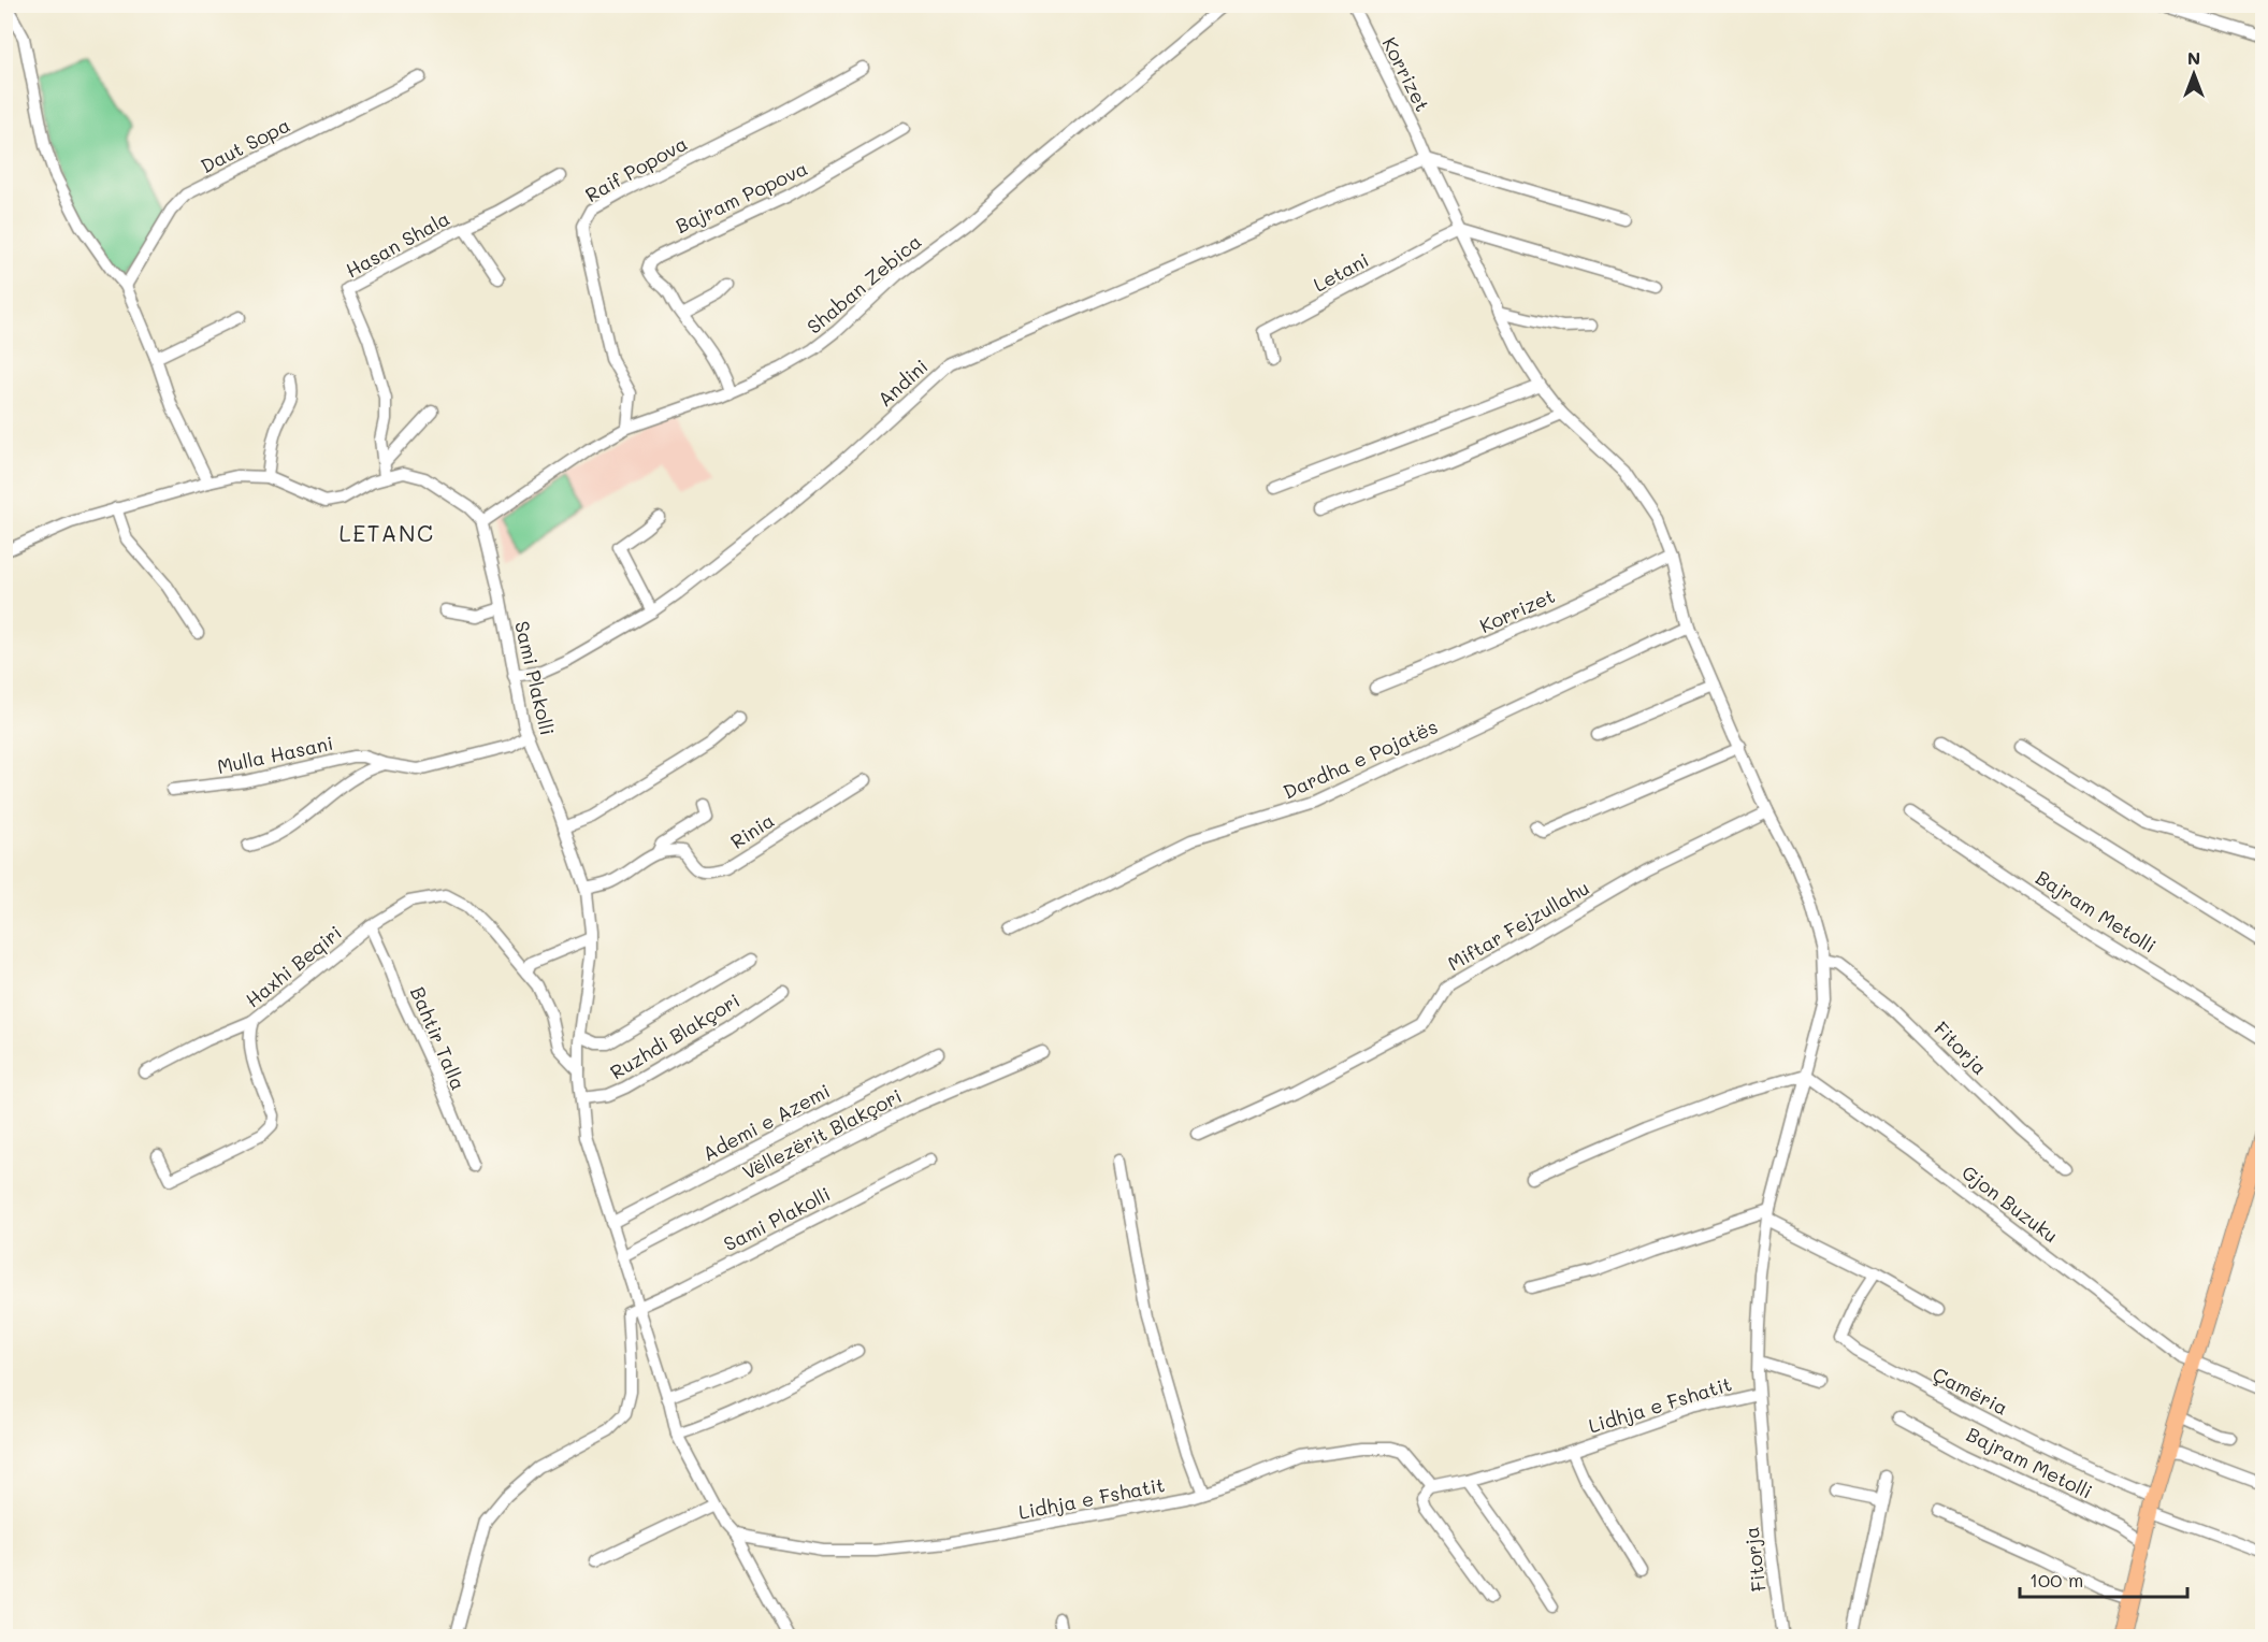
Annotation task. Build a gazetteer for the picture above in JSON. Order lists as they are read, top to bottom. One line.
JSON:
{"streets":{"street":["Korrizet","Daut Sopa","Raif Popova","Bajram Popova","Hasan Shala","Letani","Shaban Zebica","Andini","Sami Plakolli","Mulla Hasani","Dardha e Pojatës","Rinia","Bajram Metolli","Miftar Fejzullahu","Haxhi Beqiri","Ruzhdi Blakçori","Bahtir Talla","Fitorja","Ademi e Azemi","Vëllezërit Blakçori","Gjon Buzuku","Çamëria","Lidhja e Fshatit"]},"crossings":[["Korrizet","Letani"],["Korrizet","Andini"],["Korrizet","Dardha e Pojatës"],["Korrizet","Fitorja"],["Raif Popova","Shaban Zebica"],["Bajram Popova","Shaban Zebica"],["Shaban Zebica","Sami Plakolli"],["Andini","Sami Plakolli"],["Sami Plakolli","Mulla Hasani"],["Sami Plakolli","Rinia"],["Sami Plakolli","Haxhi Beqiri"],["Sami Plakolli","Ruzhdi Blakçori"],["Sami Plakolli","Ademi e Azemi"],["Sami Plakolli","Vëllezërit Blakçori"],["Sami Plakolli","Lidhja e Fshatit"],["Dardha e Pojatës","Fitorja"],["Miftar Fejzullahu","Fitorja"],["Haxhi Beqiri","Bahtir Talla"],["Fitorja","Gjon Buzuku"],["Fitorja","Lidhja e Fshatit"]],"districts":["LETANC"],"scale_bar":"100 m","north":"top"}
